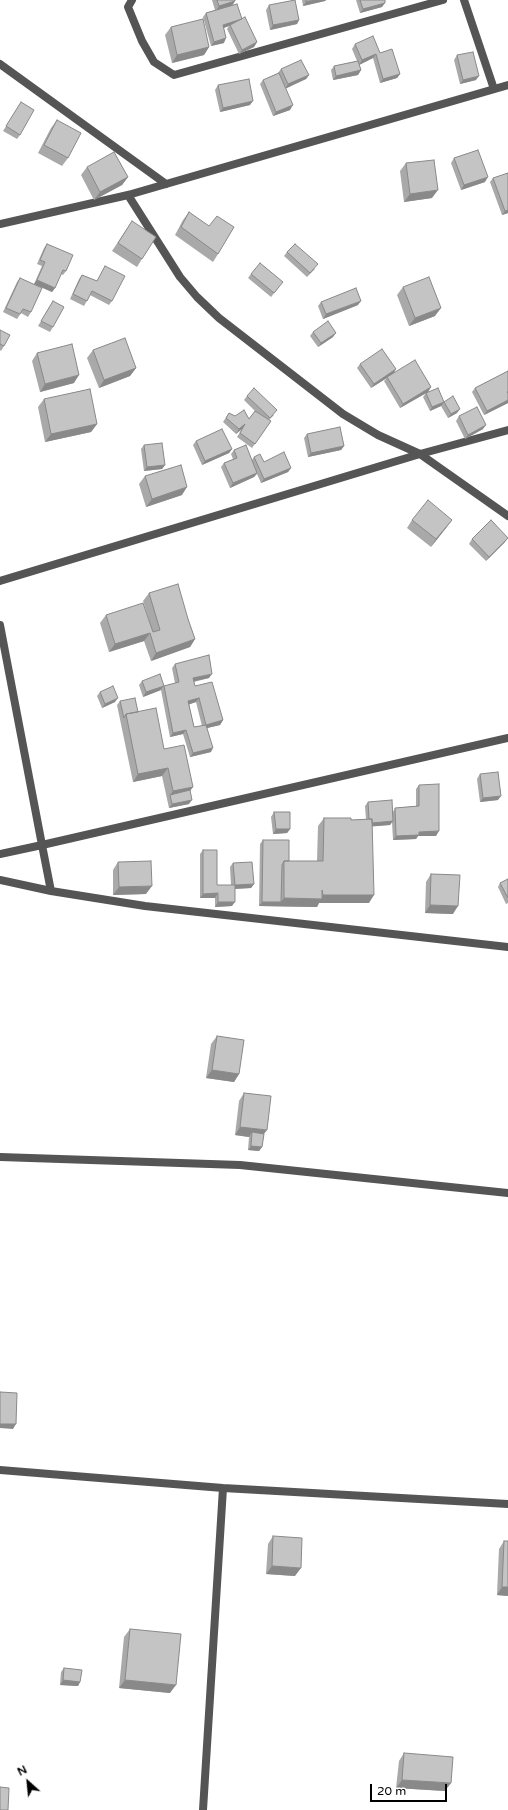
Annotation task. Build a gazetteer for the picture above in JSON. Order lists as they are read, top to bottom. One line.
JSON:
{"scale_bar":"20 m","north":"top left"}
